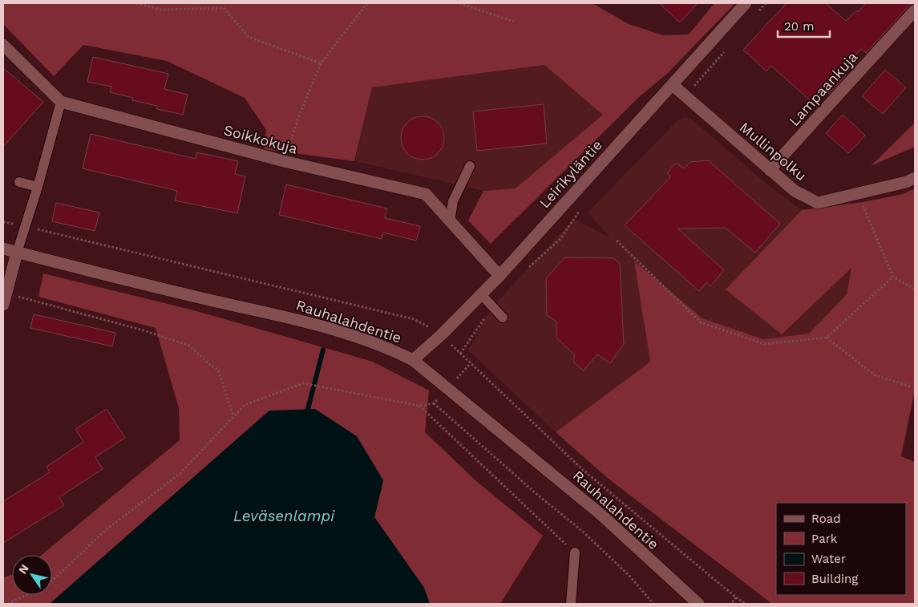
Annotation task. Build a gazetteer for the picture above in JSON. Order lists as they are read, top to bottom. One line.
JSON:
{"streets":{"street":["Lampaankuja","Soikkokuja","Mullinpolku","Leirikyläntie","Rauhalahdentie"]},"crossings":[["Lampaankuja","Mullinpolku"],["Soikkokuja","Leirikyläntie"],["Mullinpolku","Leirikyläntie"],["Leirikyläntie","Rauhalahdentie"]],"water":["Leväsenlampi"],"legend":["Road","Park","Water","Building"],"scale_bar":"20 m","north":"top left"}
